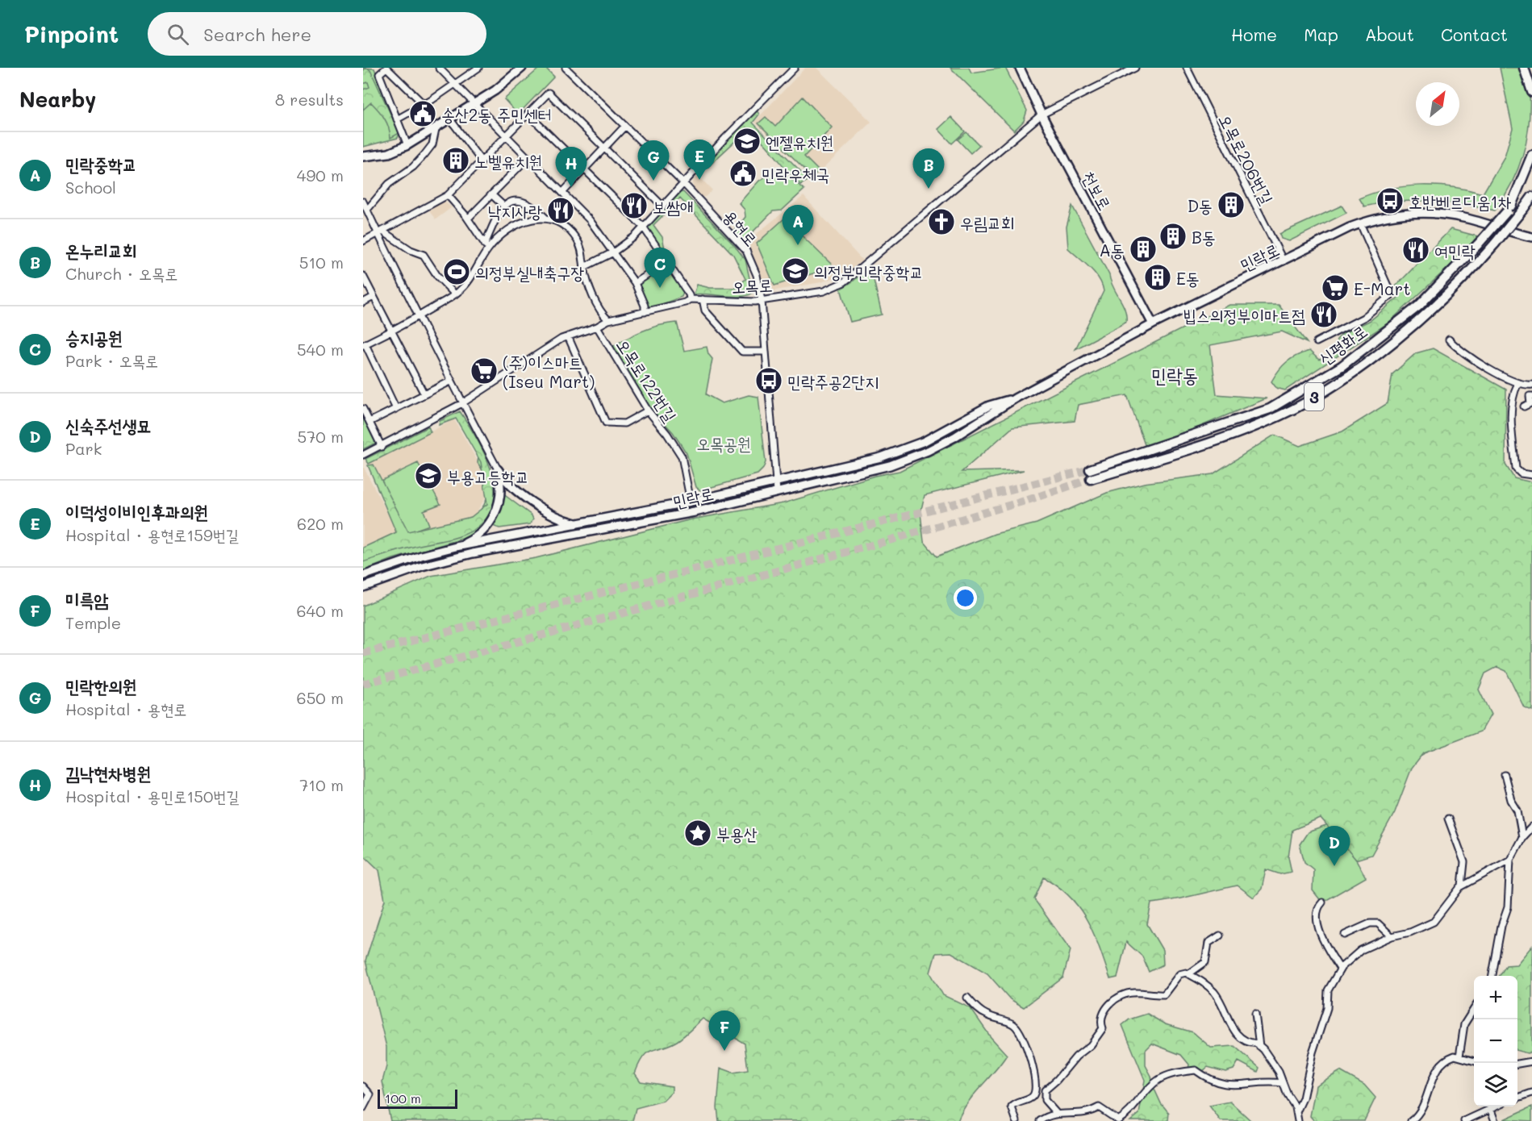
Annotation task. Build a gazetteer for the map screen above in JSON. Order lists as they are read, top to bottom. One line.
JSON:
{"streets":{"highway":["신평화로","3"],"main road":["천보로","민락로"],"street":["오목로206번길","용현로","오목로","오목로122번길"]},"crossings":[["오목로206번길","민락로"],["천보로","민락로"],["천보로","오목로"],["용현로","민락로"],["용현로","오목로"],["민락로","오목로122번길"],["오목로","오목로122번길"]],"districts":["민락동"],"parks":["오목공원"],"places":{"public building":["송산2동 주민센터","민락우체국"],"school or university":["엔젤유치원","의정부민락중학교","부용고등학교"],"building":["노벨유치원","D동","B동","A동","E동"],"bus stop":["호반베르디움1차","민락주공2단지"],"restaurant":["보쌈애","낙지사랑","여민락","빕스의정부이마트점"],"church":["우림교회"],"sports":["의정부실내축구장"],"supermarket":["E-Mart","(주)이스마트 (Iseu Mart)"],"place":["부용산"]},"scale_bar":"100 m","north":"top right","page":{"header":"Pinpoint","search":"Search here","nav":["Home","Map","About","Contact"],"heading":["Nearby","8 results"],"list":[{"mark":"A","name":"민락중학교","note":"School","value":"490 m"},{"mark":"B","name":"온누리교회","note":"Church · 오목로","value":"510 m"},{"mark":"C","name":"승지공원","note":"Park · 오목로","value":"540 m"},{"mark":"D","name":"신숙주선생묘","note":"Park","value":"570 m"},{"mark":"E","name":"이덕성이비인후과의원","note":"Hospital · 용현로159번길","value":"620 m"},{"mark":"F","name":"미륵암","note":"Temple","value":"640 m"},{"mark":"G","name":"민락한의원","note":"Hospital · 용현로","value":"650 m"},{"mark":"H","name":"김낙현차병원","note":"Hospital · 용민로150번길","value":"710 m"}],"pins":["E","G","H","B","A","C","D","F"],"map_buttons":["+","−"],"scale":"100 m"}}
